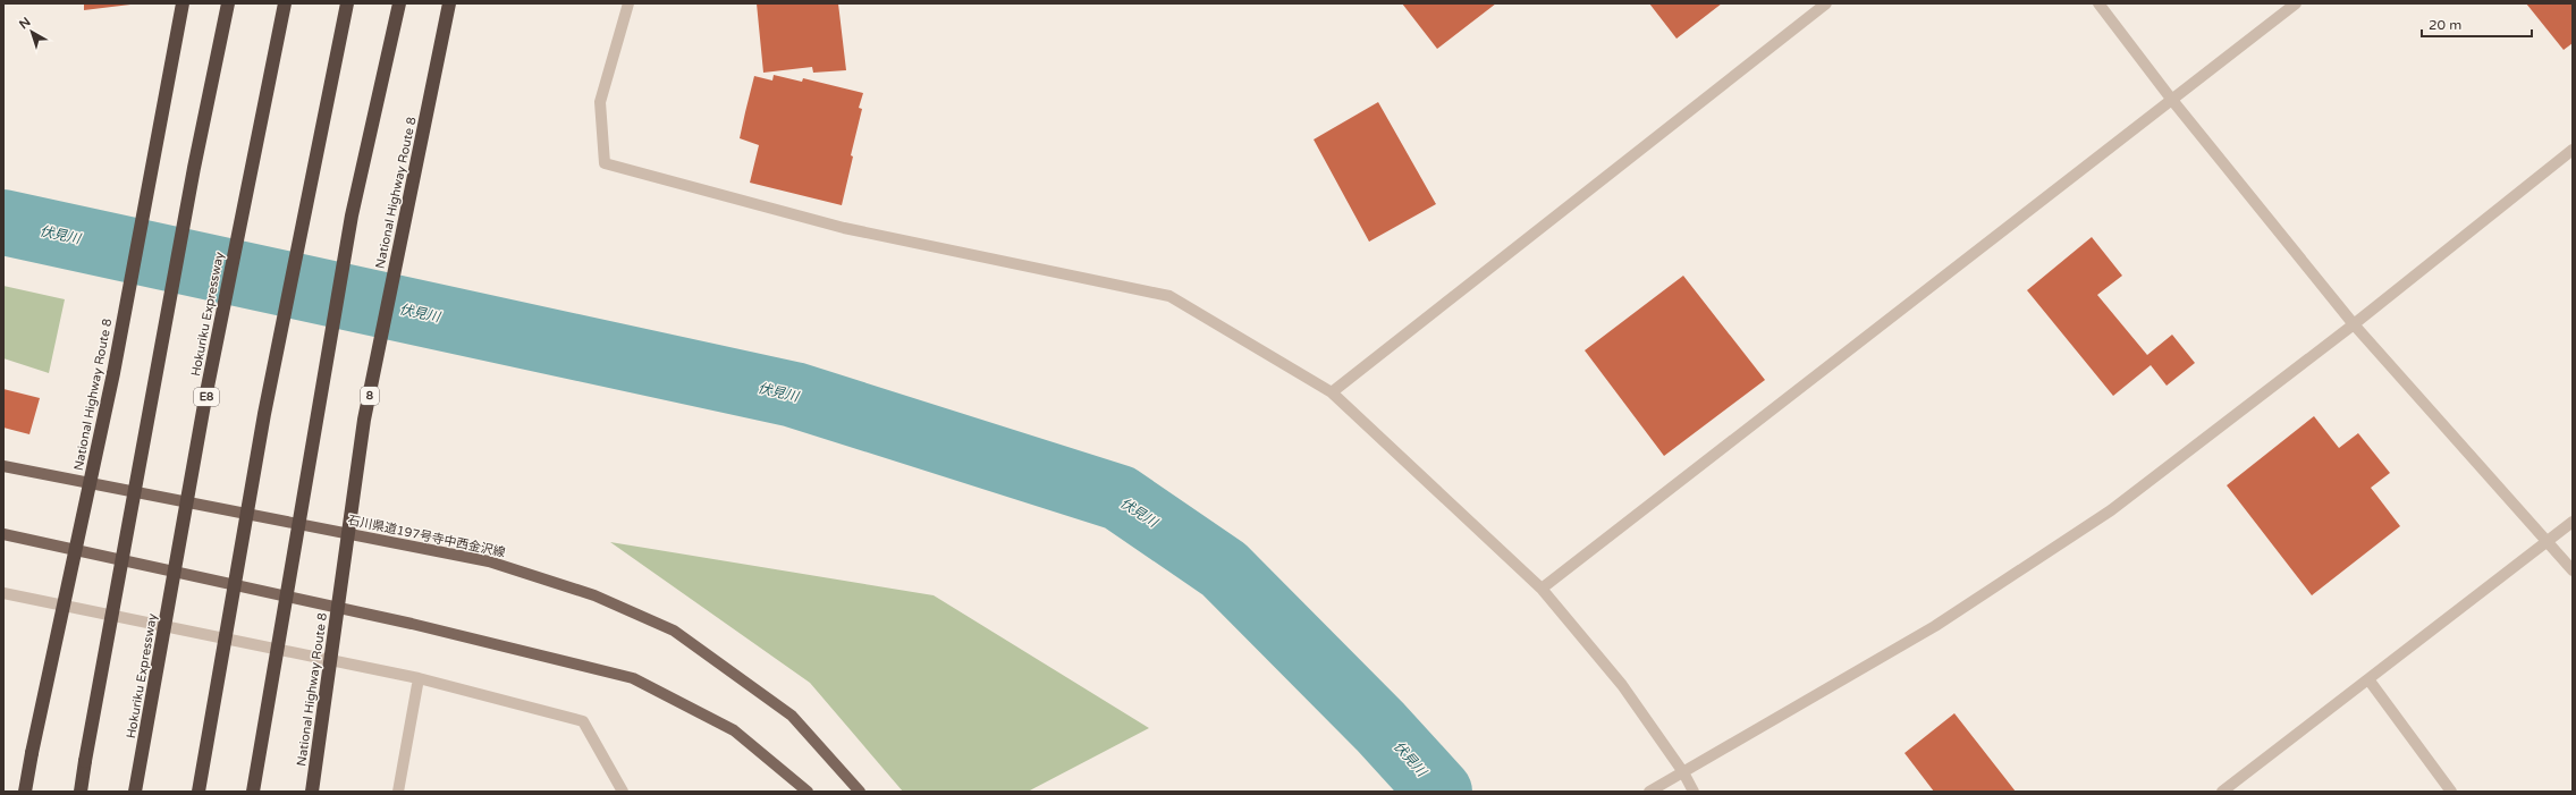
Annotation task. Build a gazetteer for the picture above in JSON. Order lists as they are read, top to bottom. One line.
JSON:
{"streets":{"highway":["National Highway Route 8","Hokuriku Expressway","8","E8"],"main road":["石川県道197号寺中西金沢線"]},"water":["伏見川"],"scale_bar":"20 m","north":"top left"}
